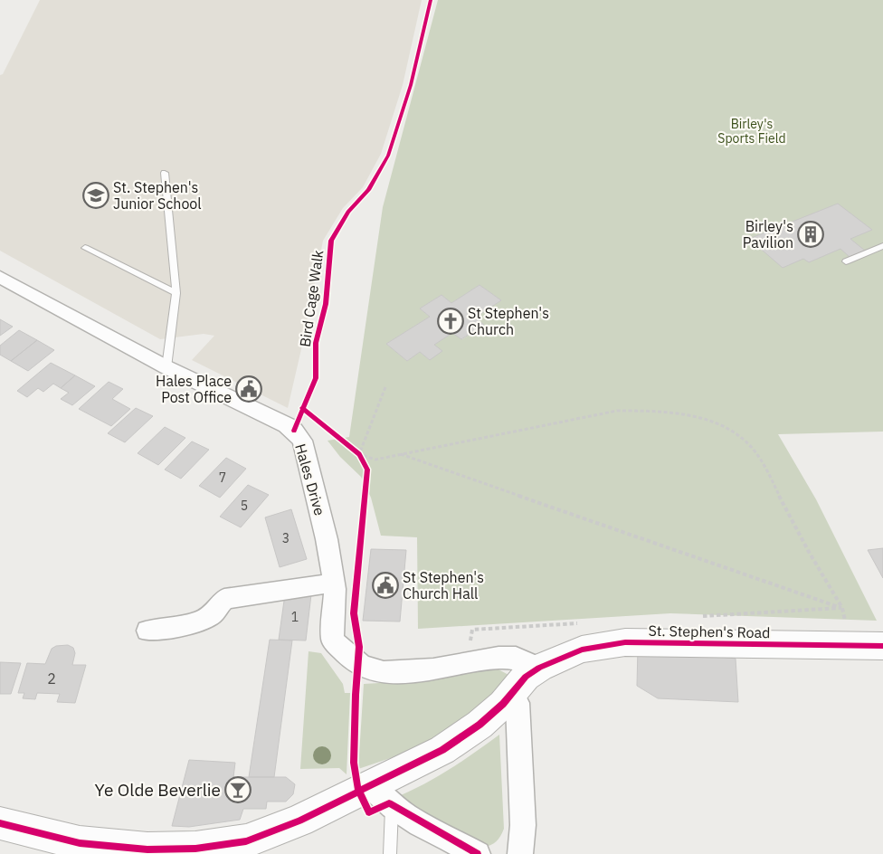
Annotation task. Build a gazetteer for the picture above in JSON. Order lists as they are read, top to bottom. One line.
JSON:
{"streets":{"street":["Hales Drive","St. Stephen's Road"],"cycle path":["Bird Cage Walk"]},"crossings":[["Hales Drive","St. Stephen's Road"]],"parks":["Birley's Sports Field"],"places":{"school or university":["St. Stephen's Junior School"],"building":["Birley's Pavilion"],"church":["St Stephen's Church"],"public building":["Hales Place Post Office","St Stephen's Church Hall"],"bar":["Ye Olde Beverlie"]},"house_numbers":["7","5","3","1","2"]}
